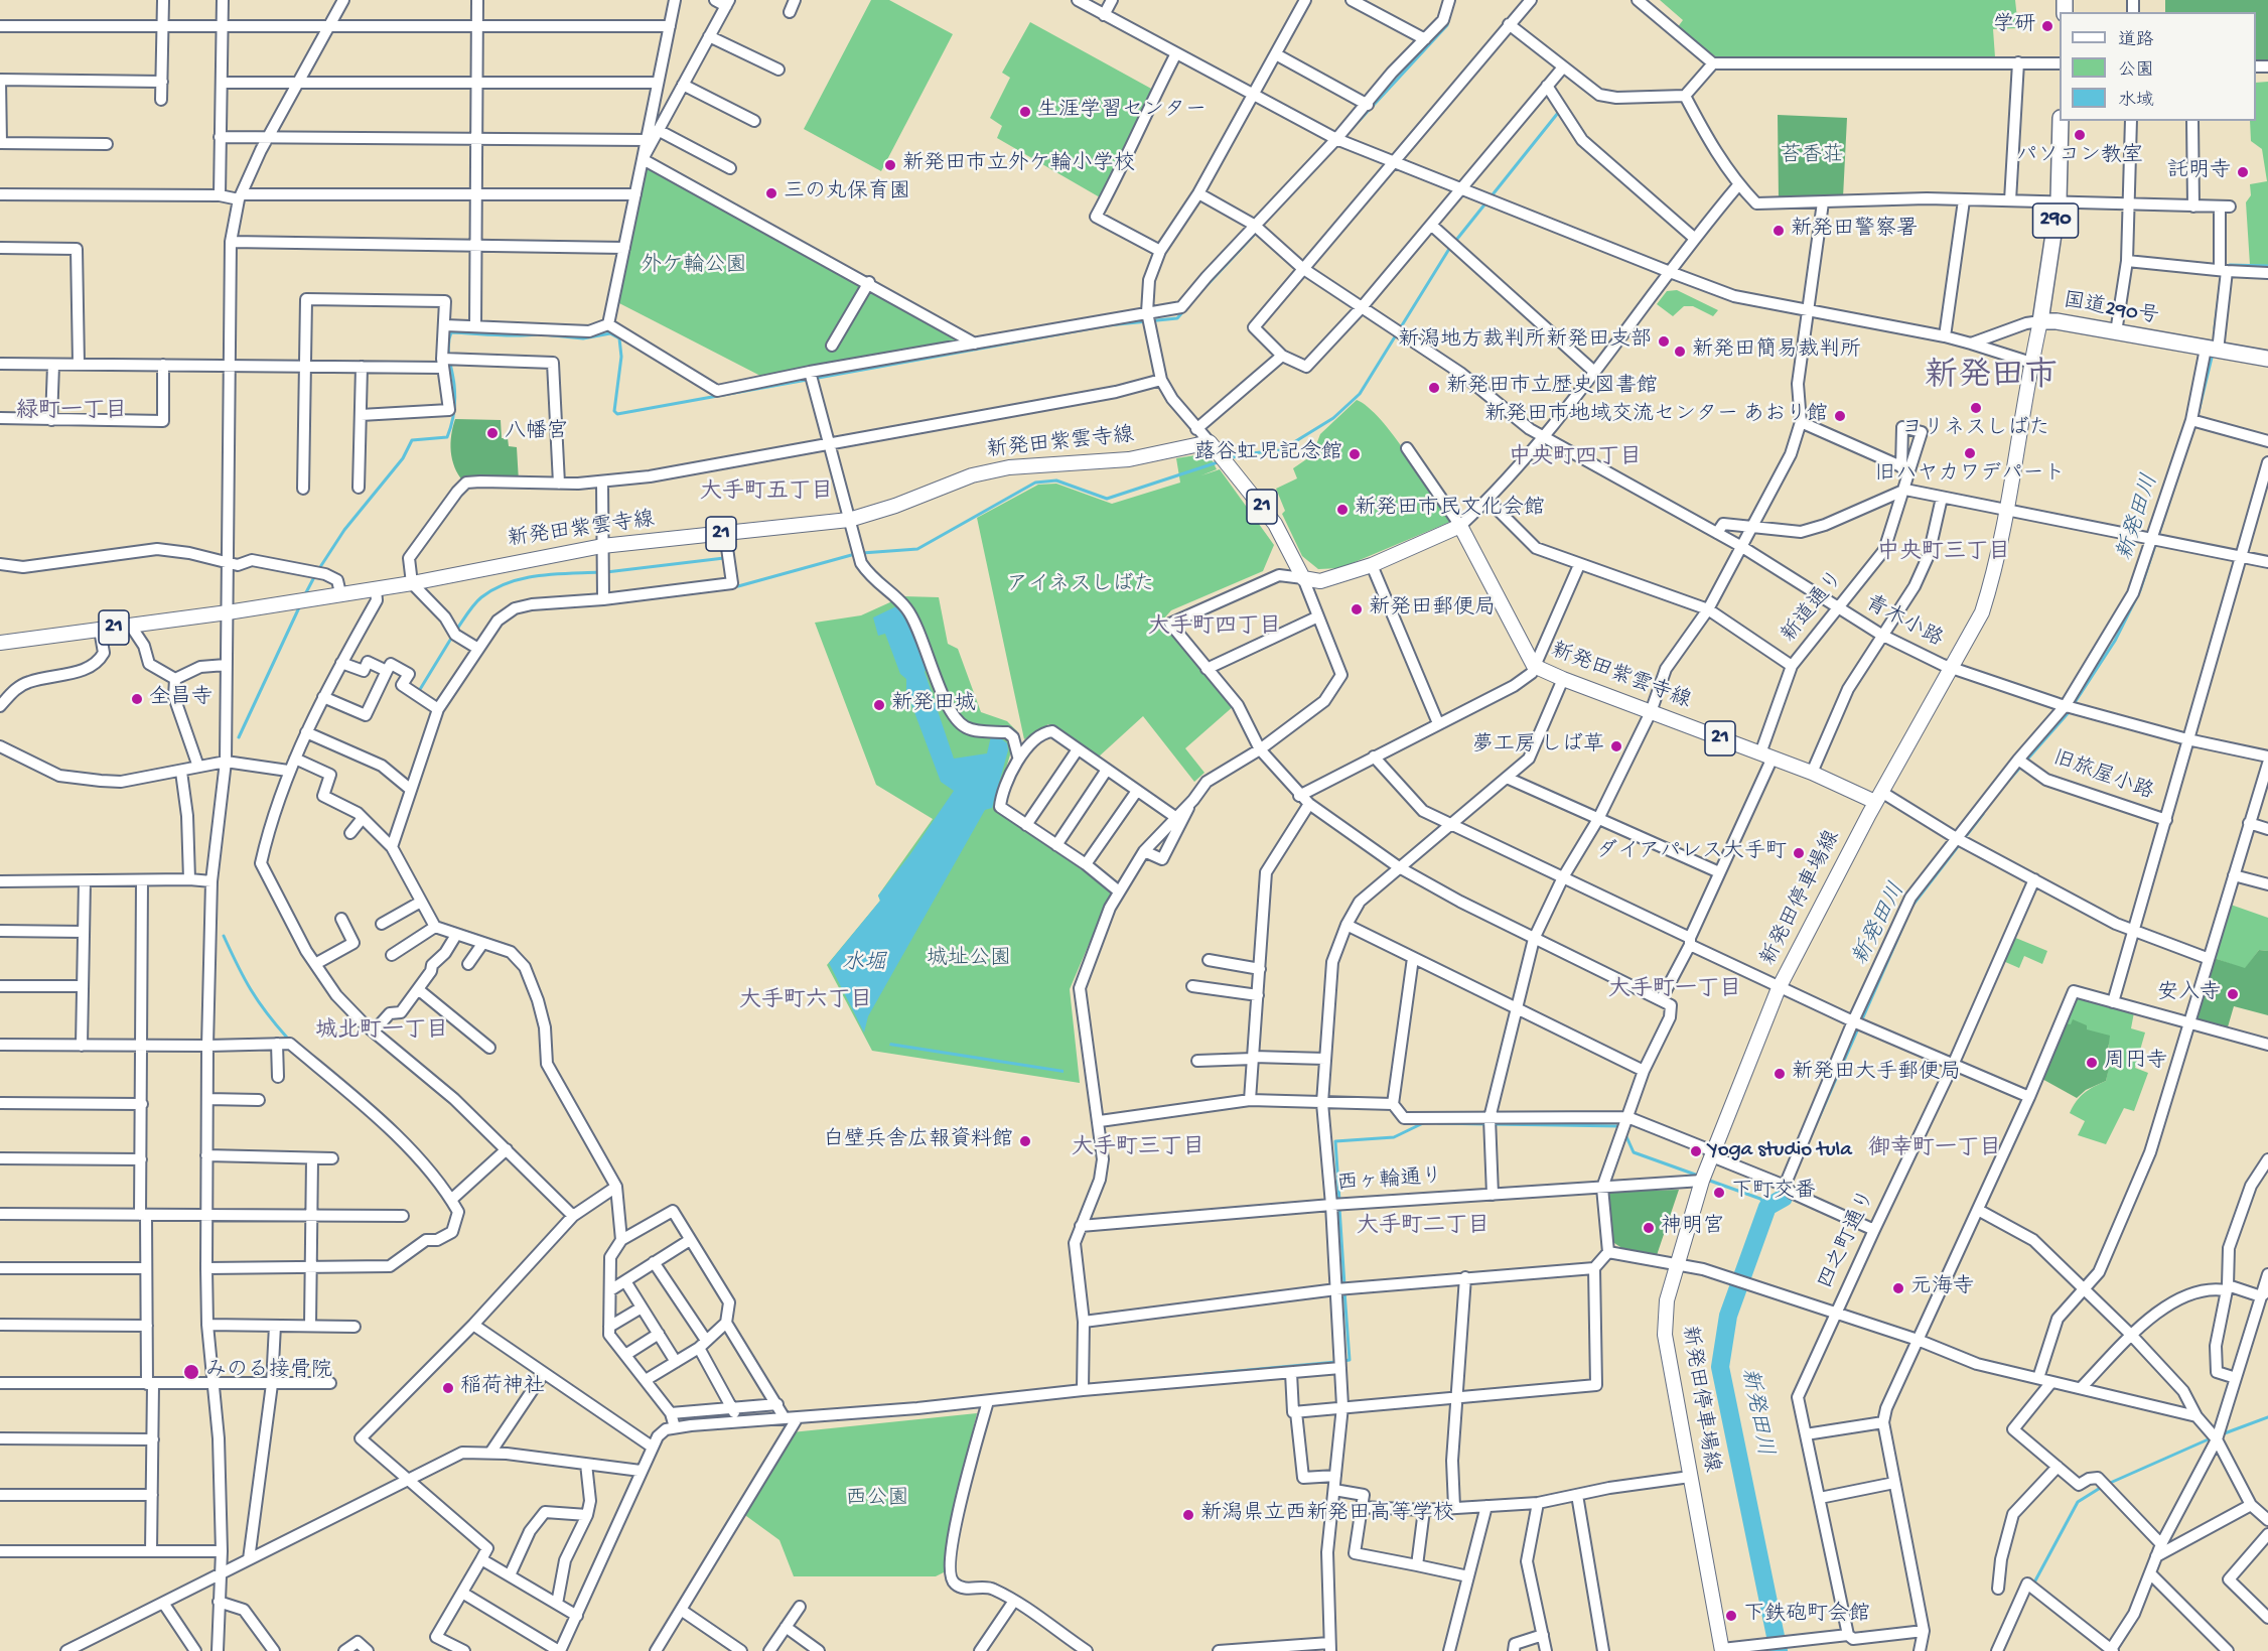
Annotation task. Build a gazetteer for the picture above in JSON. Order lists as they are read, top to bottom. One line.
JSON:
{"streets":{"highway":["290","国道290号"],"main road":["新発田紫雲寺線","21","新発田停車場線"],"street":["新道通り","青木小路","旧旅屋小路","西ヶ輪通り","四之町通り"]},"crossings":[["国道290号","新発田停車場線"],["新発田紫雲寺線","21"],["新発田紫雲寺線","新道通り"],["新発田紫雲寺線","新発田停車場線"],["新道通り","青木小路"],["青木小路","新発田停車場線"],["新発田停車場線","西ヶ輪通り"]],"districts":["新発田市","緑町一丁目","中央町四丁目","大手町五丁目","中央町三丁目","大手町四丁目","大手町一丁目","大手町六丁目","城北町一丁目","大手町三丁目","御幸町一丁目","大手町二丁目"],"water":["新発田川","水堀"],"parks":["苔香荘","外ケ輪公園","アイネスしばた","城址公園","西公園"],"places":["学研","生涯学習センター","パソコン教室","新発田市立外ケ輪小学校","託明寺","三の丸保育園","新発田警察署","新潟地方裁判所新発田支部","新発田簡易裁判所","新発田市立歴史図書館","ヨリネスしばた","新発田市地域交流センター あおり館","八幡宮","旧ハヤカワデパート","蕗谷虹児記念館","新発田市民文化会館","新発田郵便局","全昌寺","新発田城","夢工房 しば草","ダイアパレス大手町","安入寺","周円寺","新発田大手郵便局","白壁兵舎広報資料館","Yoga studio tula","下町交番","神明宮","元海寺","みのる接骨院","稲荷神社","新潟県立西新発田高等学校","下鉄砲町会館"],"legend":["道路","公園","水域"]}
